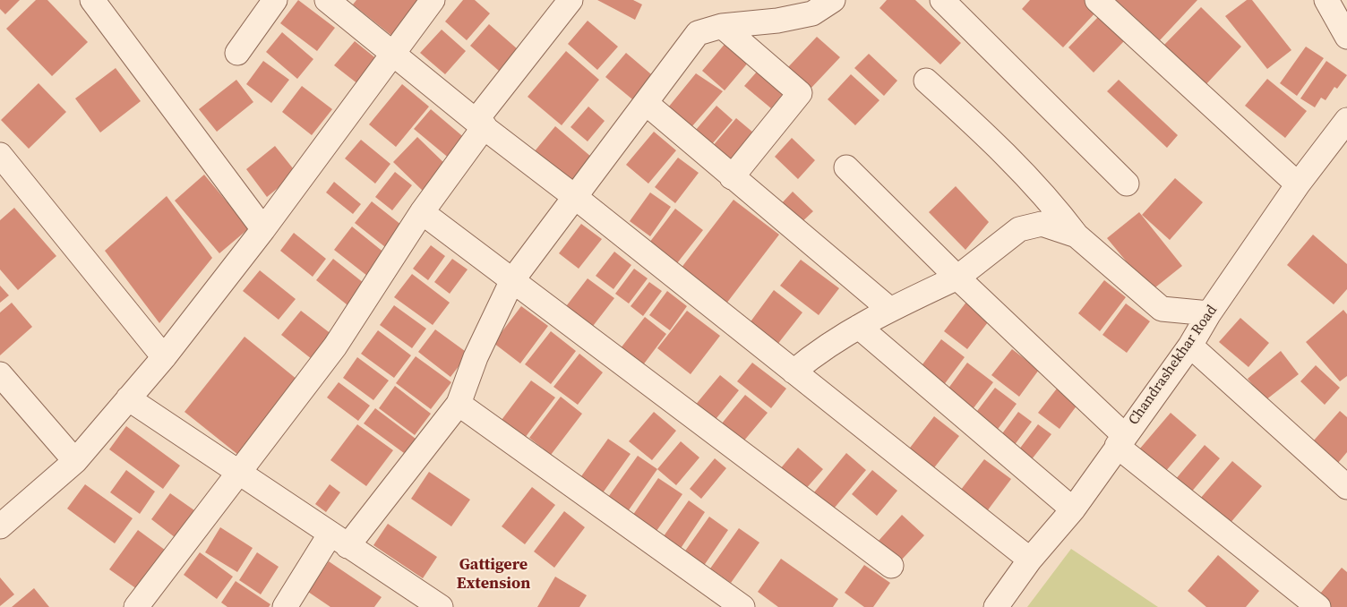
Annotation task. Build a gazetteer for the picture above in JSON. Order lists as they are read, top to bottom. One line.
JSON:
{"streets":{"street":["Chandrashekhar Road"]},"districts":["Gattigere Extension"]}
